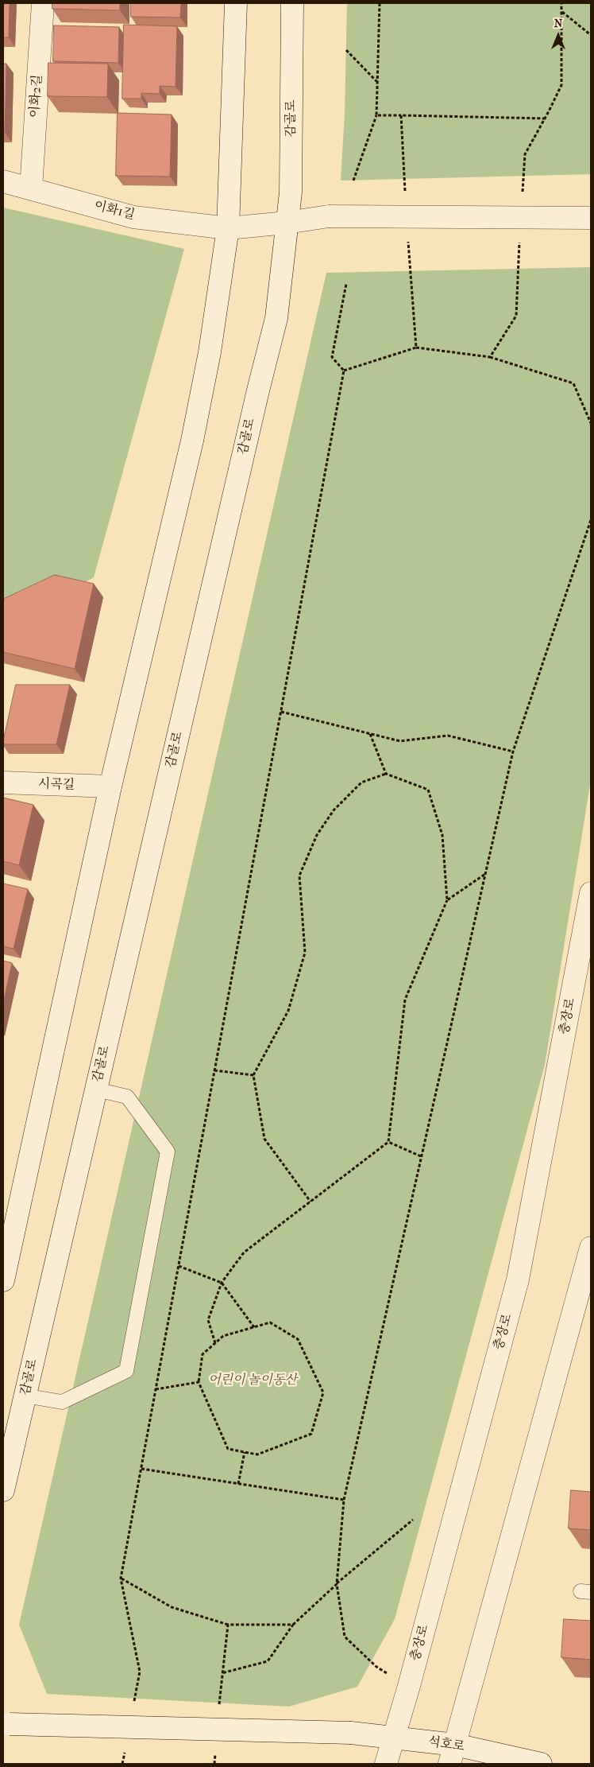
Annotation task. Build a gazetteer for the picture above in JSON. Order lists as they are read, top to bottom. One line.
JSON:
{"streets":{"main road":["이화2길","감골로","이화1길","시곡길","충장로","석호로"]},"crossings":[["이화2길","이화1길"],["감골로","이화1길"],["충장로","석호로"]],"parks":["어린이 놀이동산"],"north":"top"}
